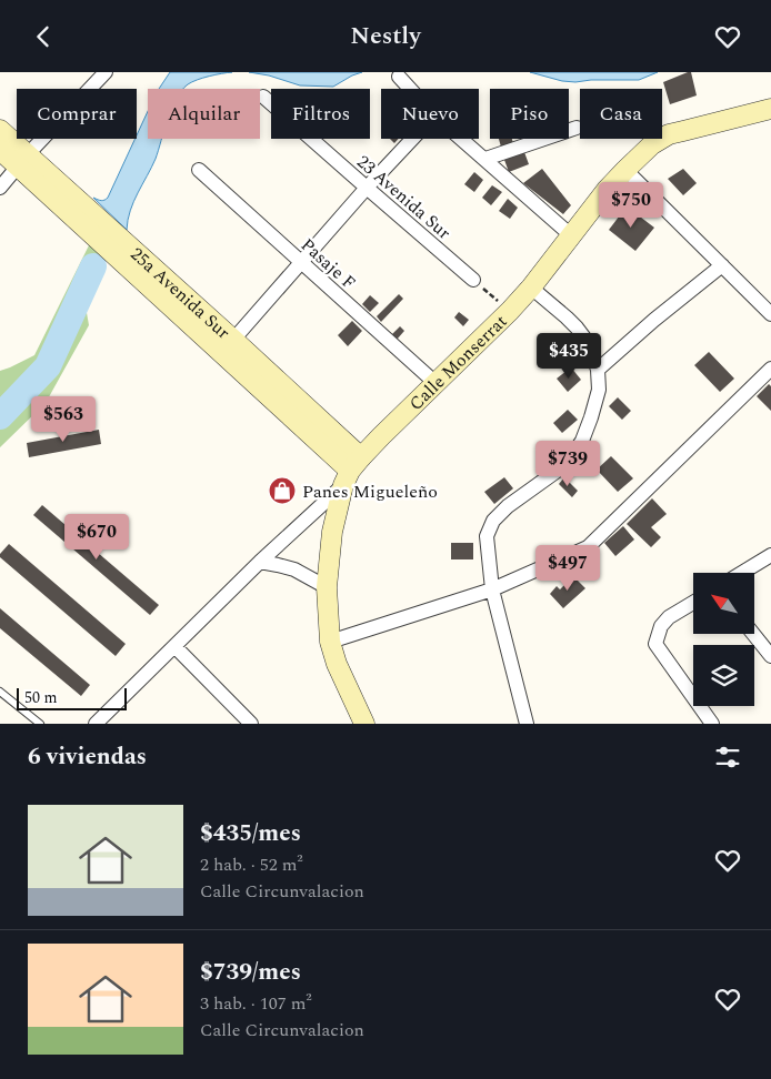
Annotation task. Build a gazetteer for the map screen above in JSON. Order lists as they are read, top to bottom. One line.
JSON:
{"streets":{"street":["23 Avenida Sur","Pasaje F","25a Avenida Sur","Calle Monserrat"]},"crossings":[["Pasaje F","Calle Monserrat"],["25a Avenida Sur","Calle Monserrat"]],"places":{"shop":["Panes Migueleño"]},"scale_bar":"50 m","north":"top left","page":{"header":"Nestly","chip":["Comprar","Alquilar","Filtros","Nuevo","Piso","Casa"],"price":["$750","$435","$563","$739","$670","$497"],"scale":"50 m","heading":"6 viviendas","list":[{"name":"$435/mes","note":"2 hab. · 52 m² · Calle Circunvalacion"},{"name":"$739/mes","note":"3 hab. · 107 m² · Calle Circunvalacion"}]}}
